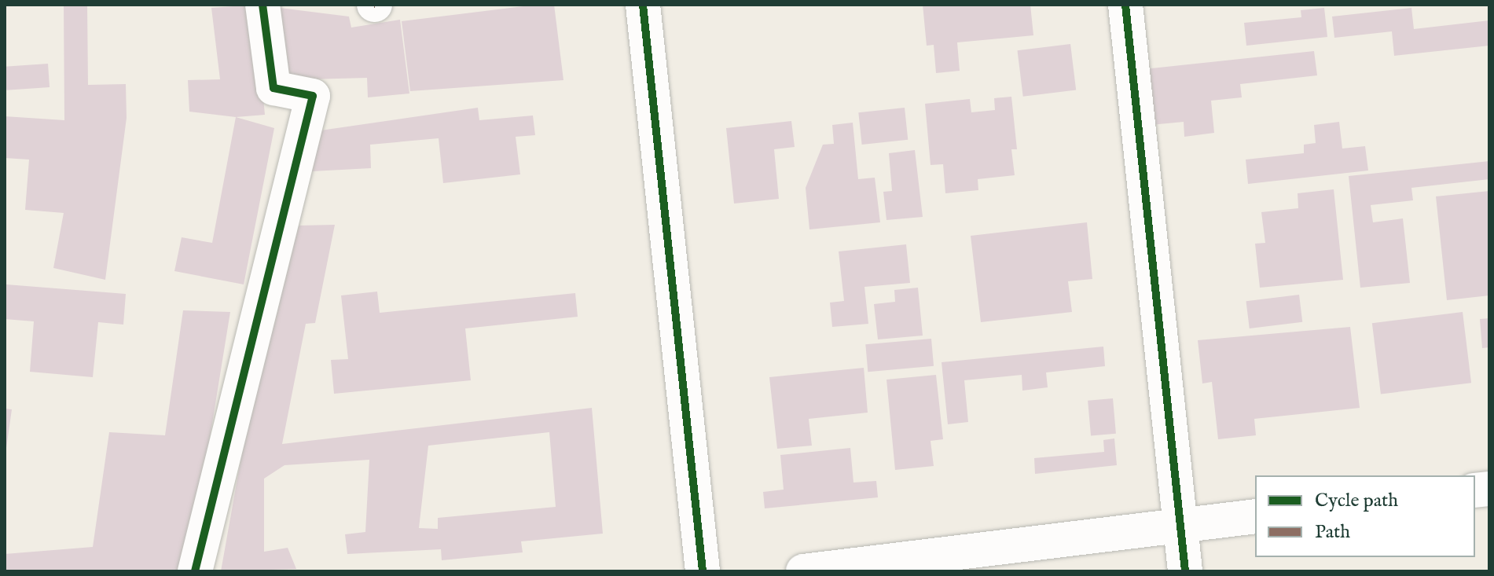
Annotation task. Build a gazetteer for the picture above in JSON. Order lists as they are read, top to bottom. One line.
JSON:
{"legend":["Cycle path","Path"]}
